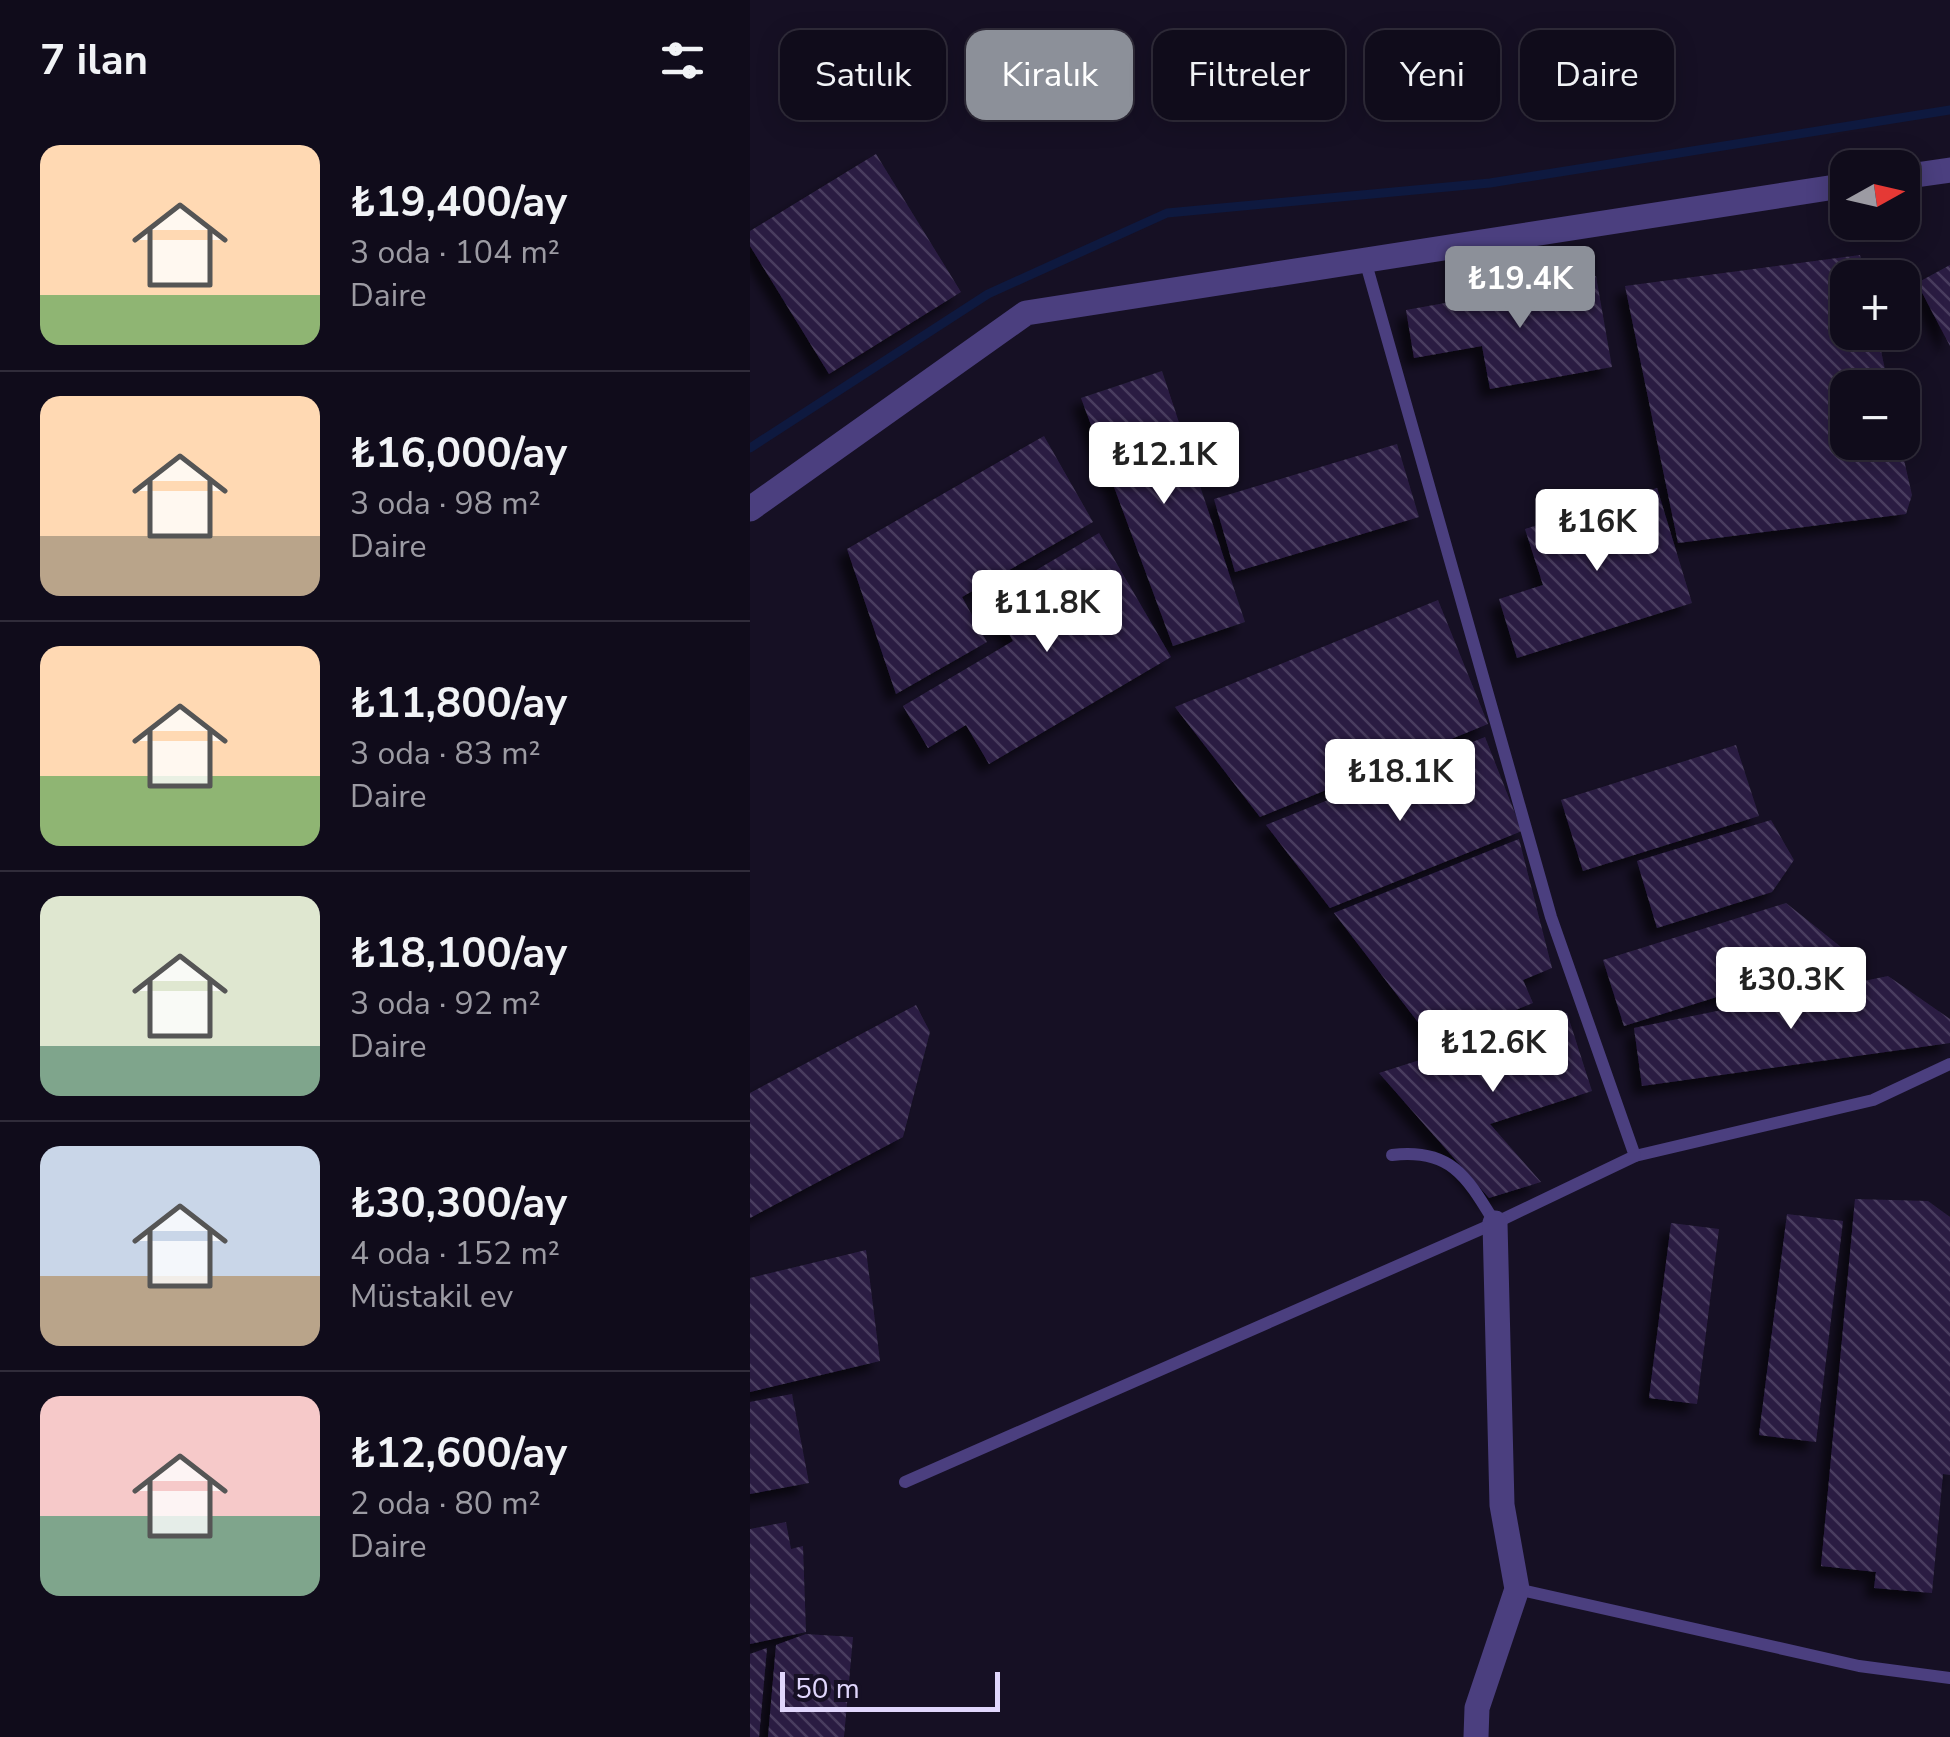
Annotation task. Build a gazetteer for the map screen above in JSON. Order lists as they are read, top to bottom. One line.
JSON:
{"scale_bar":"50 m","north":"right","page":{"heading":"7 ilan","chip":["Satılık","Kiralık","Filtreler","Yeni","Daire"],"list":[{"name":"₺19,400/ay","note":"3 oda · 104 m² · Daire"},{"name":"₺16,000/ay","note":"3 oda · 98 m² · Daire"},{"name":"₺11,800/ay","note":"3 oda · 83 m² · Daire"},{"name":"₺18,100/ay","note":"3 oda · 92 m² · Daire"},{"name":"₺30,300/ay","note":"4 oda · 152 m² · Müstakil ev"},{"name":"₺12,600/ay","note":"2 oda · 80 m² · Daire"}],"map_buttons":["+","−"],"price":["₺19.4K","₺12.1K","₺16K","₺11.8K","₺18.1K","₺30.3K","₺12.6K"],"scale":"50 m"}}
